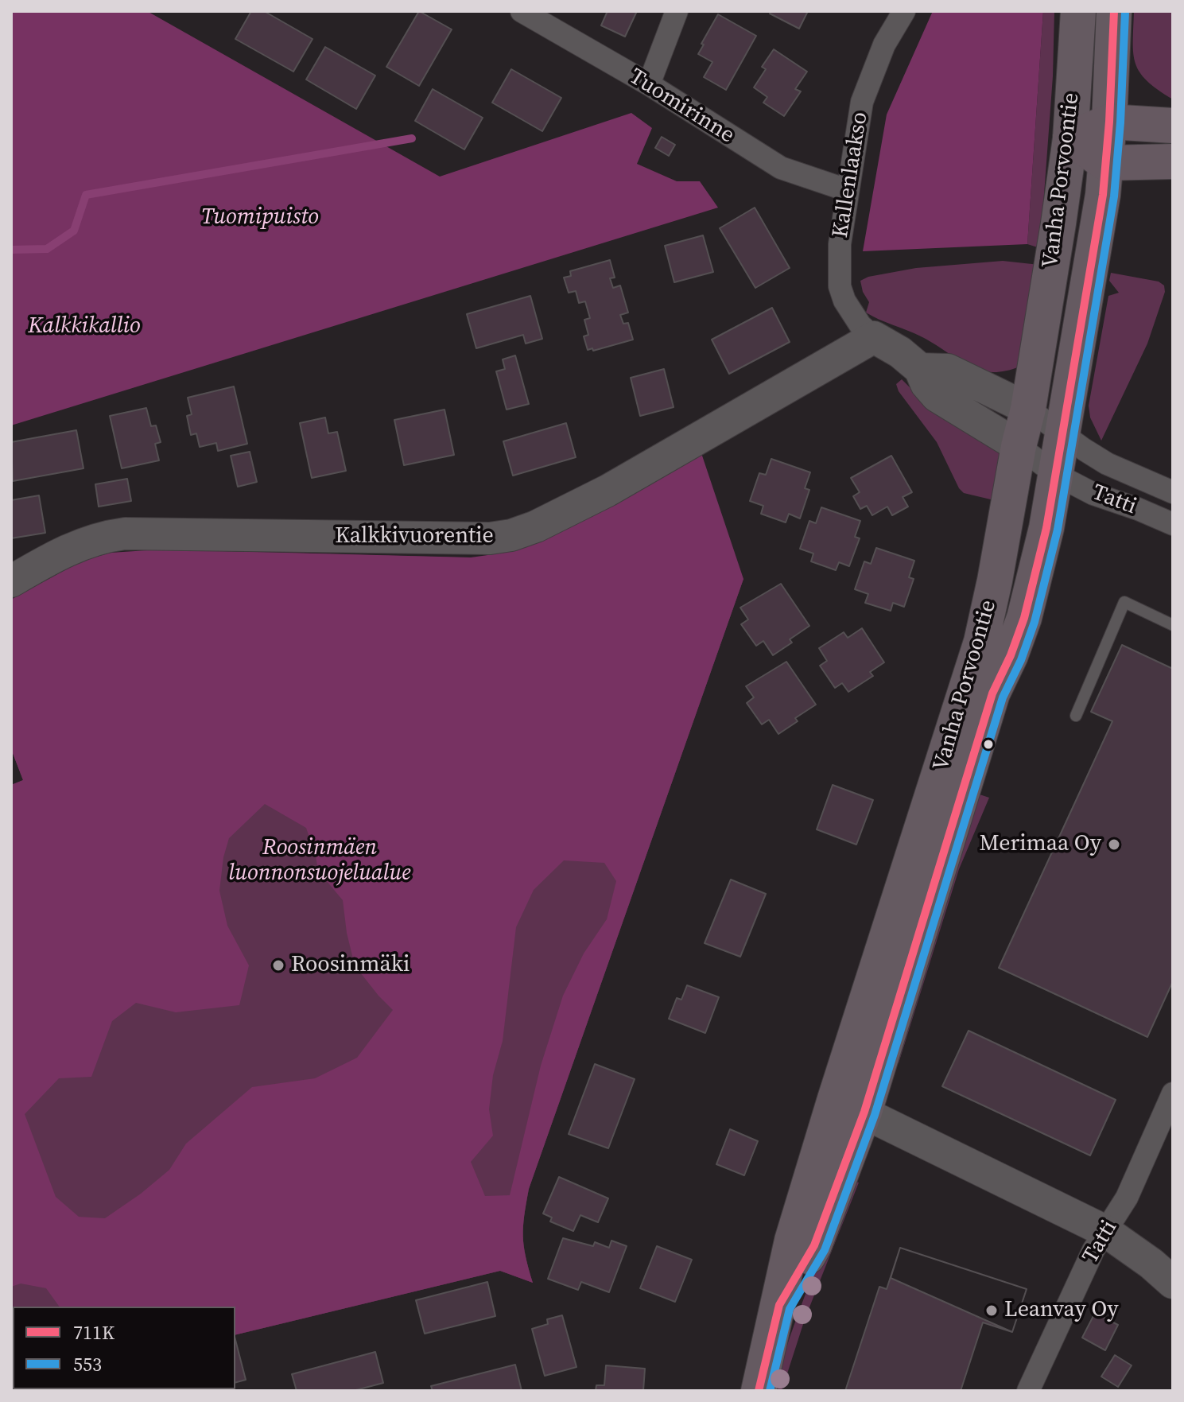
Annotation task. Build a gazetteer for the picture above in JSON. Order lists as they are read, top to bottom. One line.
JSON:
{"streets":{"main road":["Vanha Porvoontie"],"street":["Tuomirinne","Kallenlaakso","Tatti","Kalkkivuorentie"]},"crossings":[["Tuomirinne","Kallenlaakso"],["Kallenlaakso","Kalkkivuorentie"],["Vanha Porvoontie","Tatti"]],"parks":["Tuomipuisto","Kalkkikallio","Roosinmäen luonnonsuojelualue"],"places":["Merimaa Oy","Roosinmäki","Leanvay Oy"],"lines":["transit line 711K","transit line 553"],"legend":["711K","553"]}
